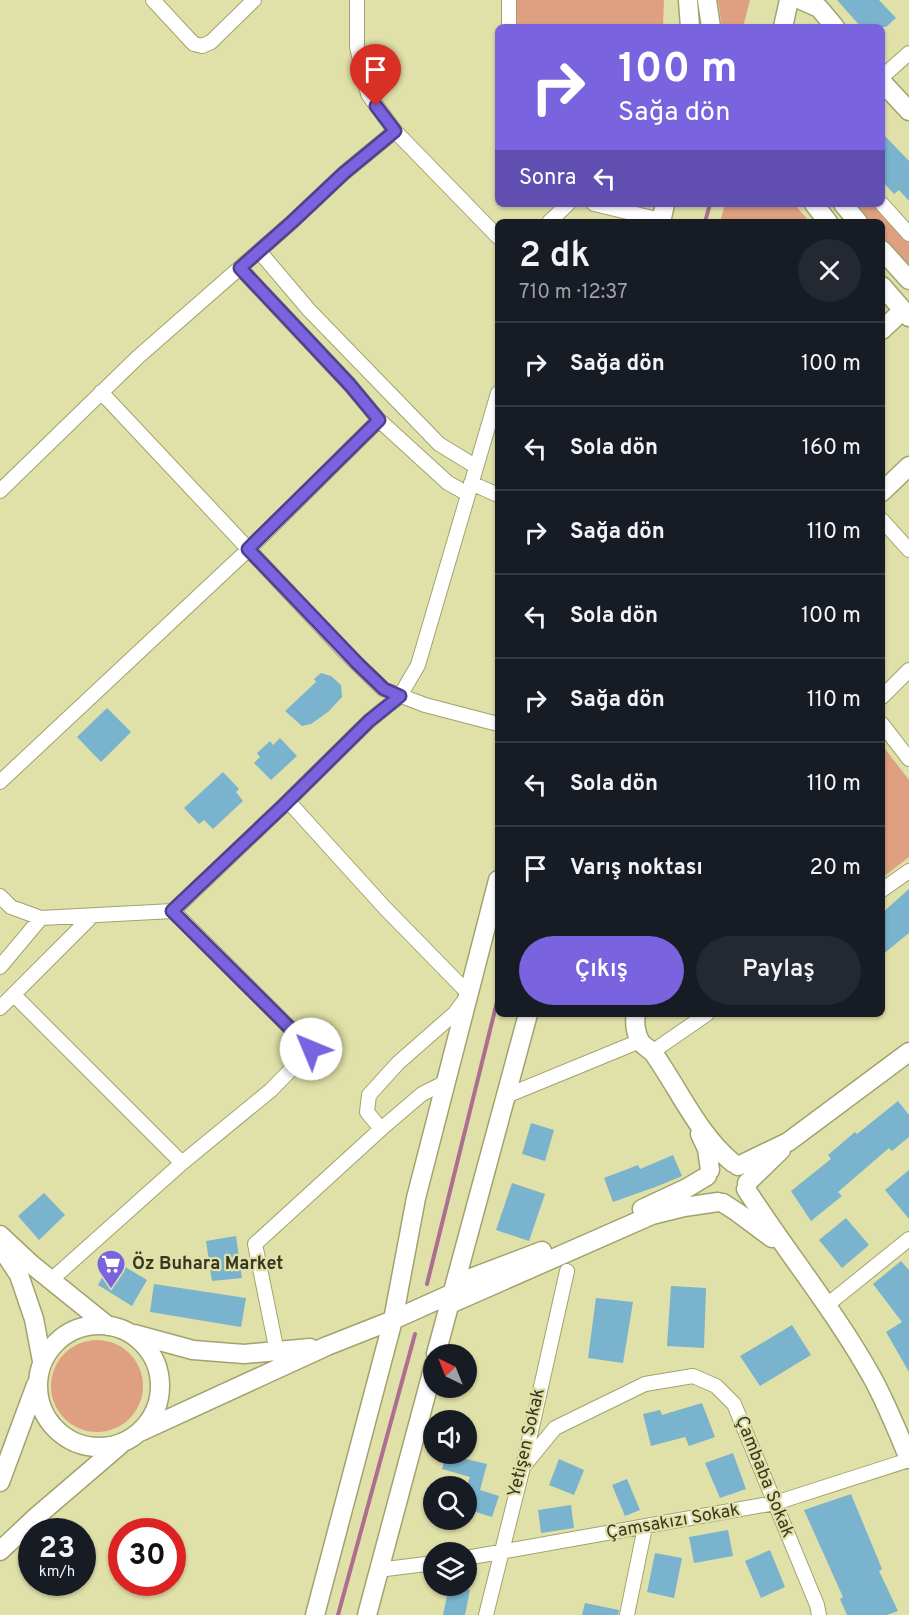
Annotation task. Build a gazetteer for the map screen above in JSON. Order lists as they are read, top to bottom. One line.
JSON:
{"streets":{"street":["Yetişen Sokak","Çambaba Sokak","Çamsakızı Sokak"]},"crossings":[["Yetişen Sokak","Çambaba Sokak"],["Yetişen Sokak","Çamsakızı Sokak"],["Çambaba Sokak","Çamsakızı Sokak"]],"places":{"supermarket":["Öz Buhara Market"]},"north":"top left","page":{"turn":["100 m","Sağa dön"],"then":"Sonra","heading":["2 dk","710 m · 12:37"],"list":[{"name":"Sağa dön","value":"100 m"},{"name":"Sola dön","value":"160 m"},{"name":"Sağa dön","value":"110 m"},{"name":"Sola dön","value":"100 m"},{"name":"Sağa dön","value":"110 m"},{"name":"Sola dön","value":"110 m"},{"name":"Varış noktası","value":"20 m"}],"buttons":["Çıkış","Paylaş"],"speed":"23 km/h","limit":"30"}}
